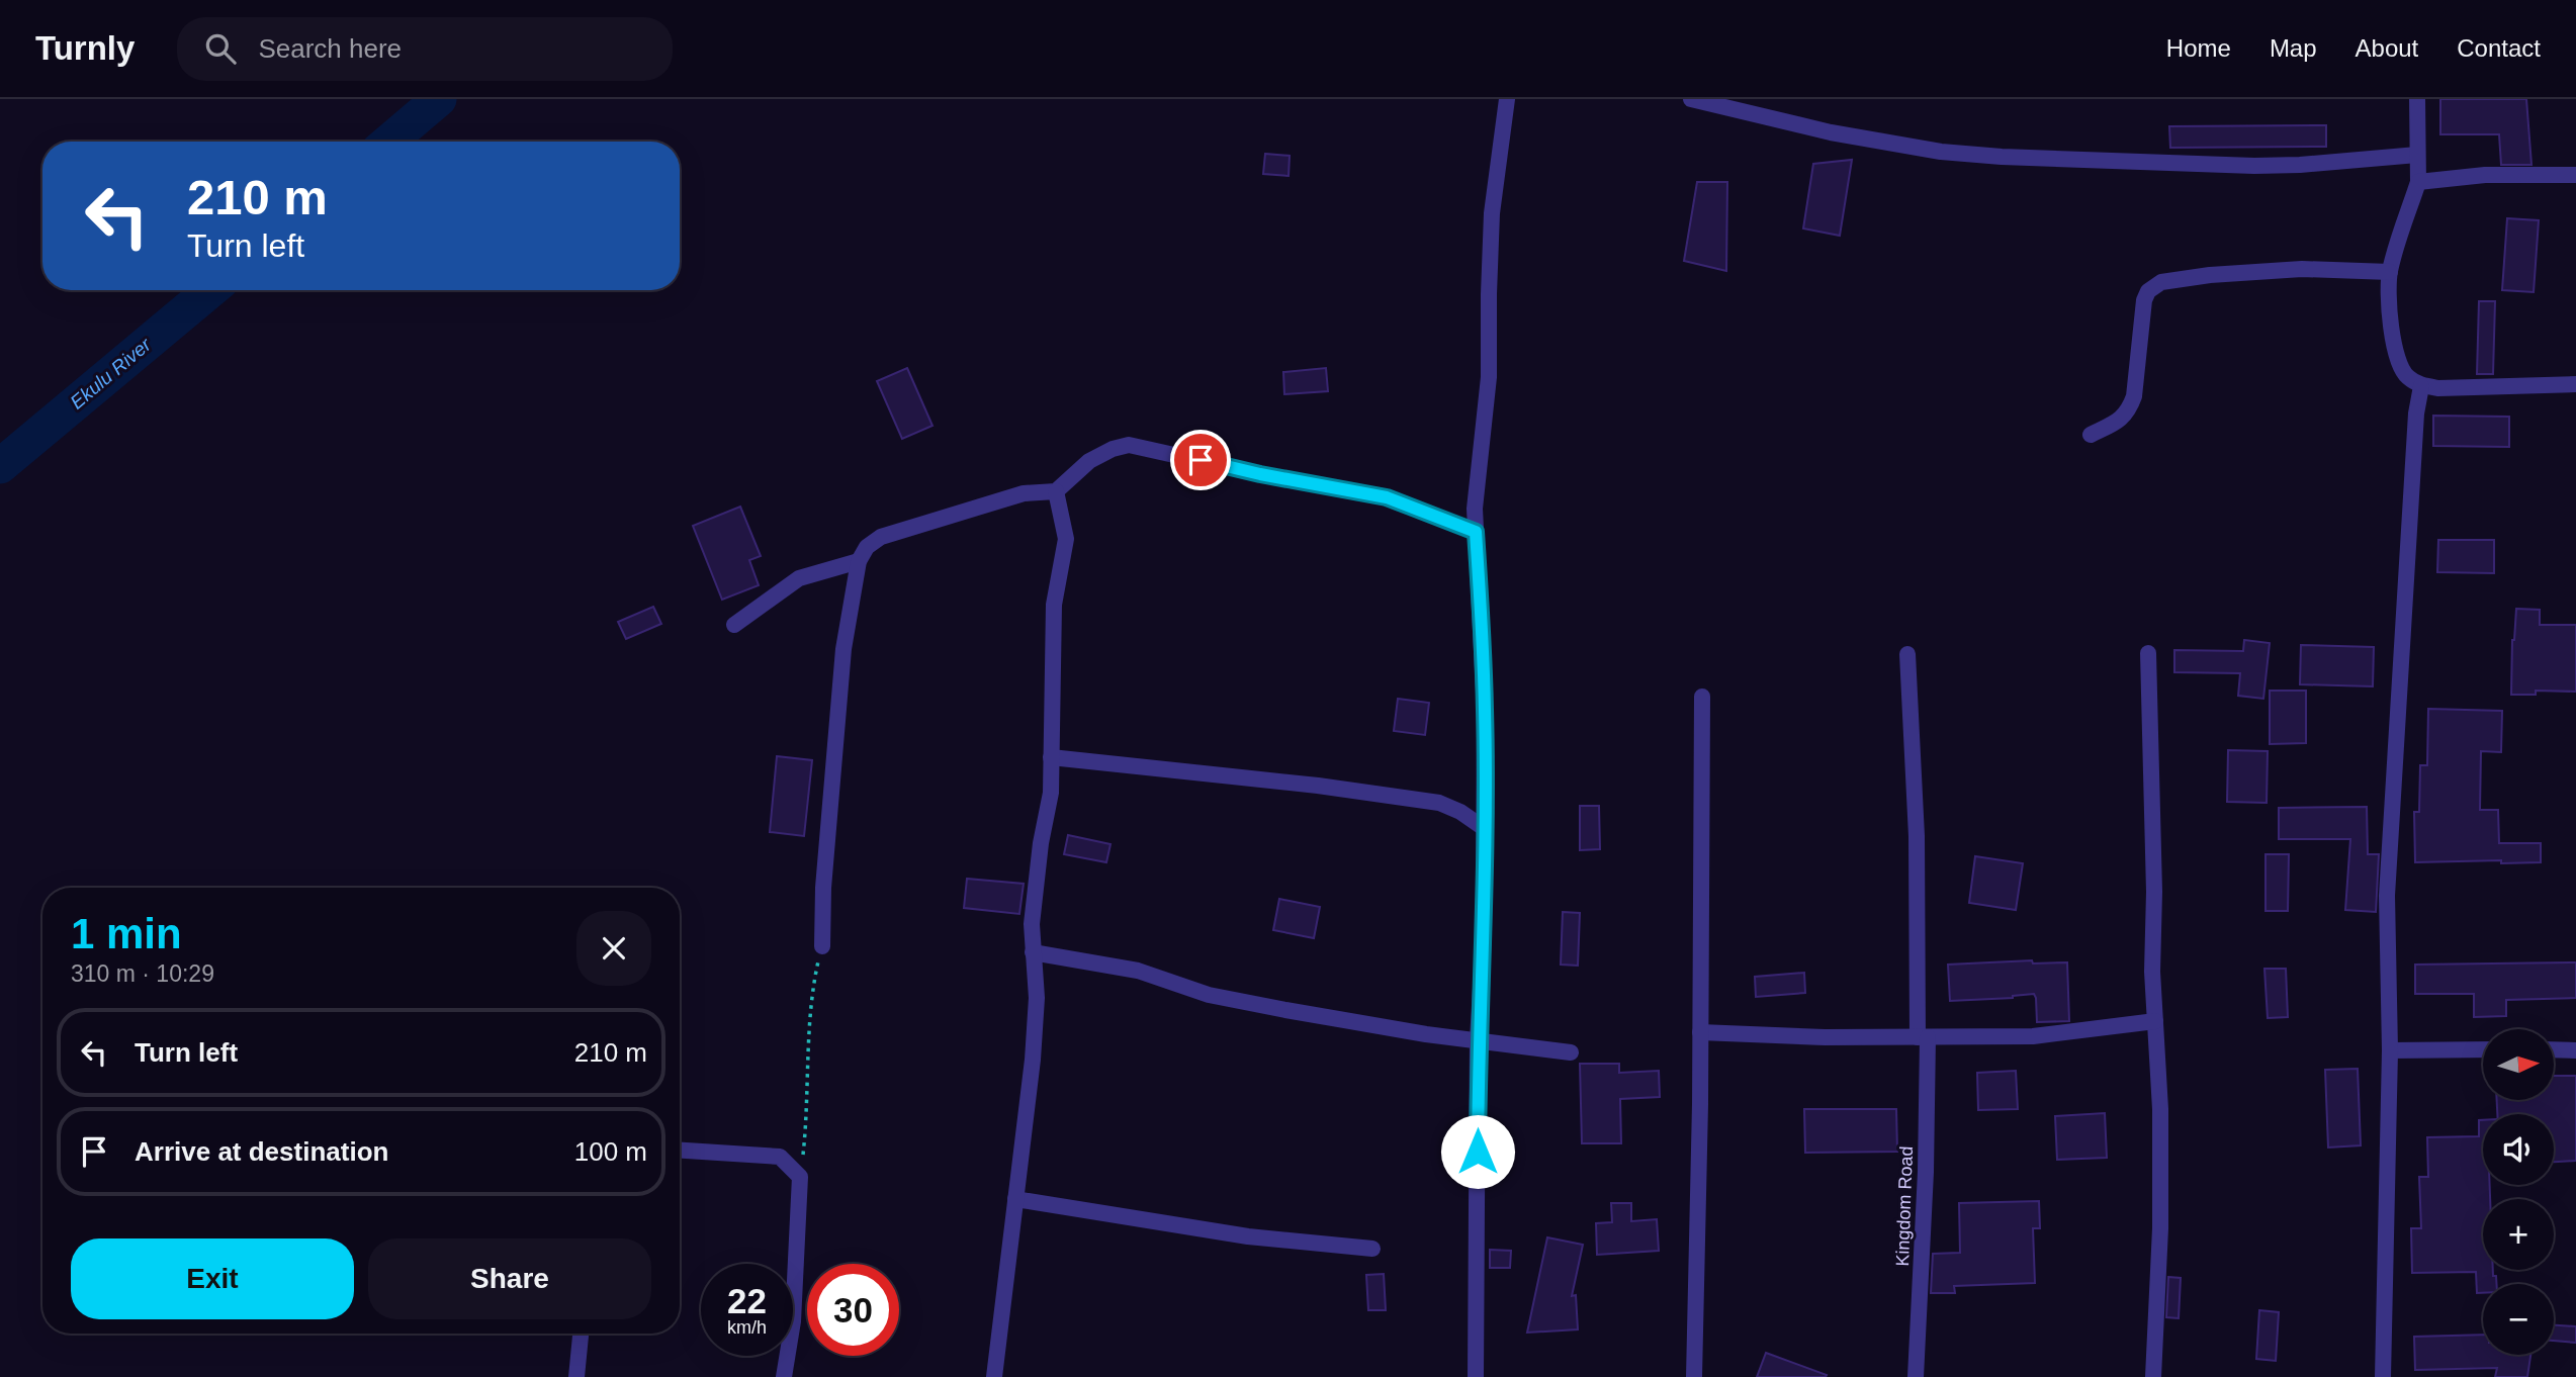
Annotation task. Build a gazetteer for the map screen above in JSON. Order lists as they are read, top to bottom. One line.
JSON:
{"streets":{"street":["Kingdom Road"]},"water":["Ekulu River"],"north":"right","page":{"header":"Turnly","search":"Search here","nav":["Home","Map","About","Contact"],"turn":["210 m","Turn left"],"heading":["1 min","310 m · 10:29"],"list":[{"name":"Turn left","value":"210 m"},{"name":"Arrive at destination","value":"100 m"}],"map_buttons":["+","−"],"buttons":["Exit","Share"],"speed":"22 km/h","limit":"30"}}
